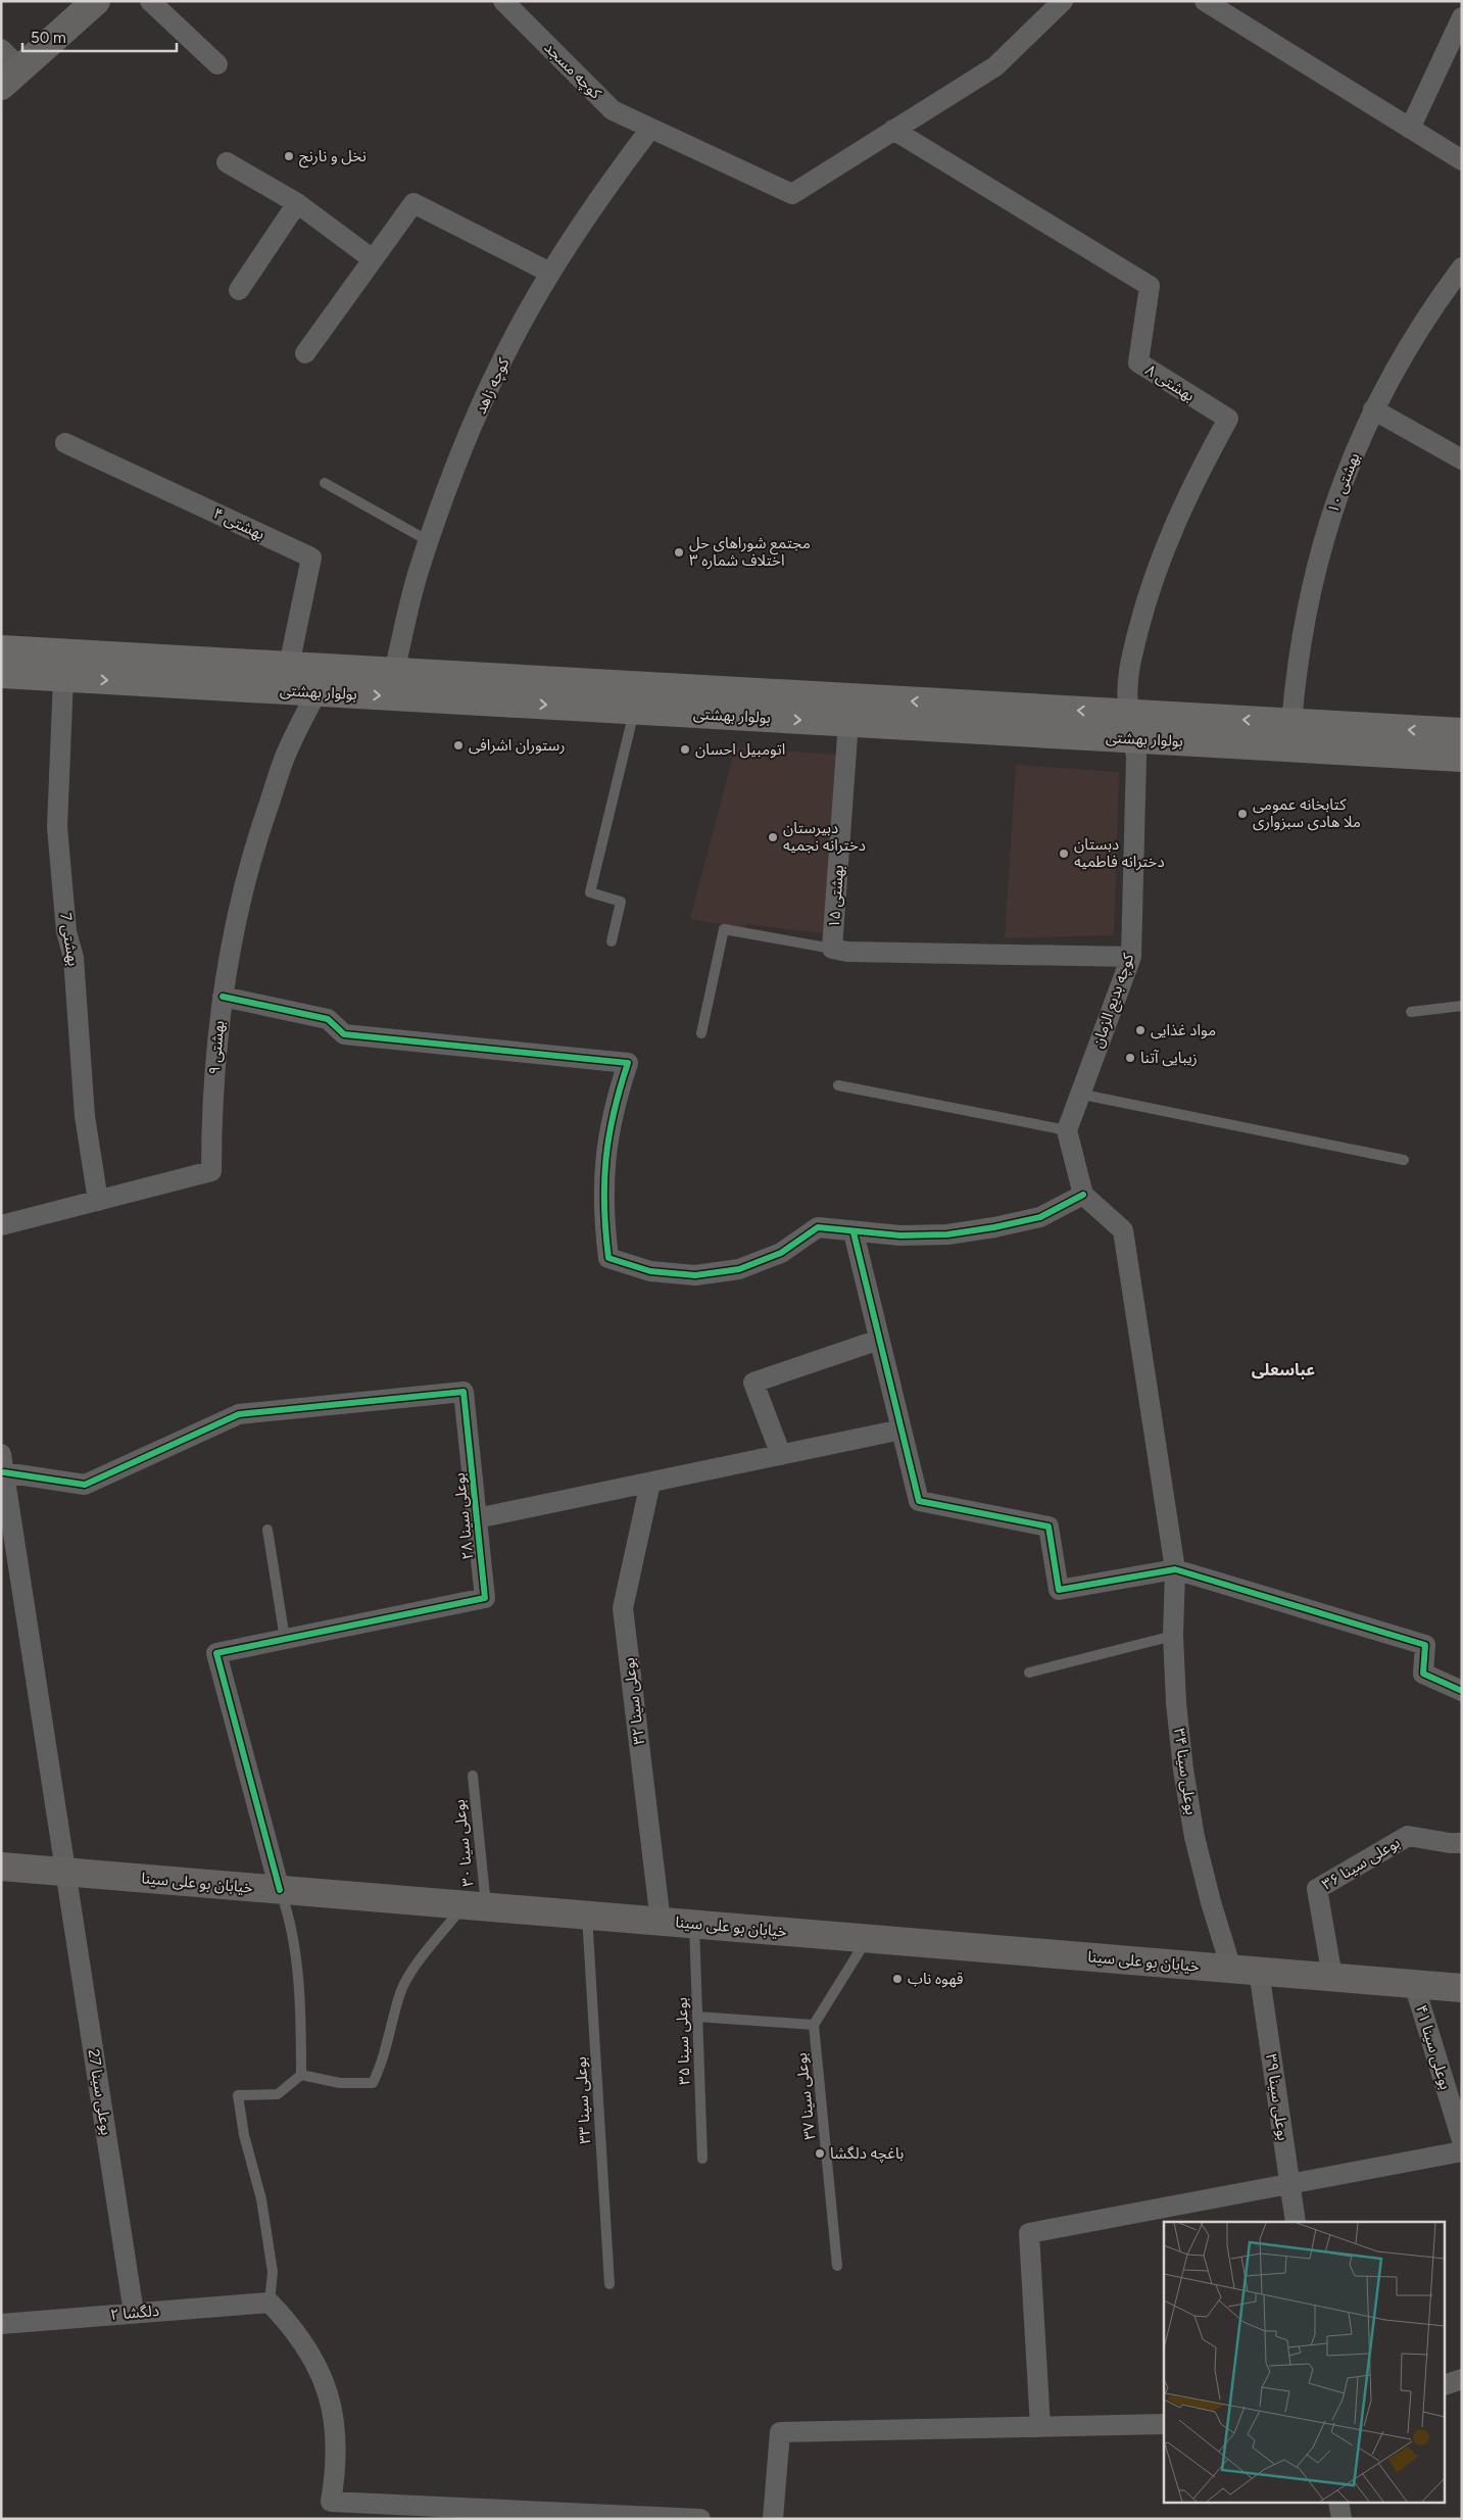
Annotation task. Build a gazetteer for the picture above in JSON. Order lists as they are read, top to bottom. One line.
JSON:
{"streets":{"main road":["بولوار بهشتی","خیابان بو علی سینا"],"street":["کوچه مسجد","بهشتی ۸","کوچه زاهد","بهشتی ۱۰","بهشتی ۴","بهشتی ۱۵","بهشتی 7","کوچه بدیع الزمان","بهشتی ۹","بوعلی سینا ۲۸","بوعلی سینا ۳۲","بوعلی سینا ۳۴","بوعلی سینا ۳۶","بوعلی سینا ۴۱","بوعلی سینا 27","بوعلی سینا ۳۹","دلگشا ۲"],"lane":["بوعلی سینا ۳۰","بوعلی سینا ۳۵","بوعلی سینا ۳۷","بوعلی سینا ۳۳"]},"crossings":[["کوچه مسجد","بهشتی ۸"],["کوچه مسجد","کوچه زاهد"],["بهشتی ۸","بولوار بهشتی"],["بهشتی ۸","کوچه بدیع الزمان"],["کوچه زاهد","بولوار بهشتی"],["بهشتی ۱۰","بولوار بهشتی"],["بهشتی ۴","بولوار بهشتی"],["بولوار بهشتی","بهشتی ۱۵"],["بولوار بهشتی","بهشتی 7"],["بولوار بهشتی","کوچه بدیع الزمان"],["بولوار بهشتی","بهشتی ۹"],["بهشتی 7","بهشتی ۹"],["بوعلی سینا ۲۸","خیابان بو علی سینا"],["بوعلی سینا ۲۸","بوعلی سینا 27"],["بوعلی سینا ۳۲","خیابان بو علی سینا"],["بوعلی سینا ۳۴","خیابان بو علی سینا"],["بوعلی سینا ۳۰","خیابان بو علی سینا"],["بوعلی سینا ۳۶","خیابان بو علی سینا"],["خیابان بو علی سینا","بوعلی سینا ۳۵"],["خیابان بو علی سینا","بوعلی سینا ۴۱"],["خیابان بو علی سینا","بوعلی سینا 27"],["خیابان بو علی سینا","بوعلی سینا ۳۹"],["خیابان بو علی سینا","بوعلی سینا ۳۳"],["بوعلی سینا 27","دلگشا ۲"]],"districts":["عباسعلی"],"places":["نخل و نارنج","مجتمع شوراهای حل اختلاف شماره ۳","رستوران اشرافی","اتومبیل احسان","کتابخانه عمومی ملا هادی سبزواری","دبیرستان دخترانه نجمیه","دبستان دخترانه فاطمیه","مواد غذایی","زیبایی آتنا","قهوه ناب","باغچه دلگشا"],"scale_bar":"50 m"}
